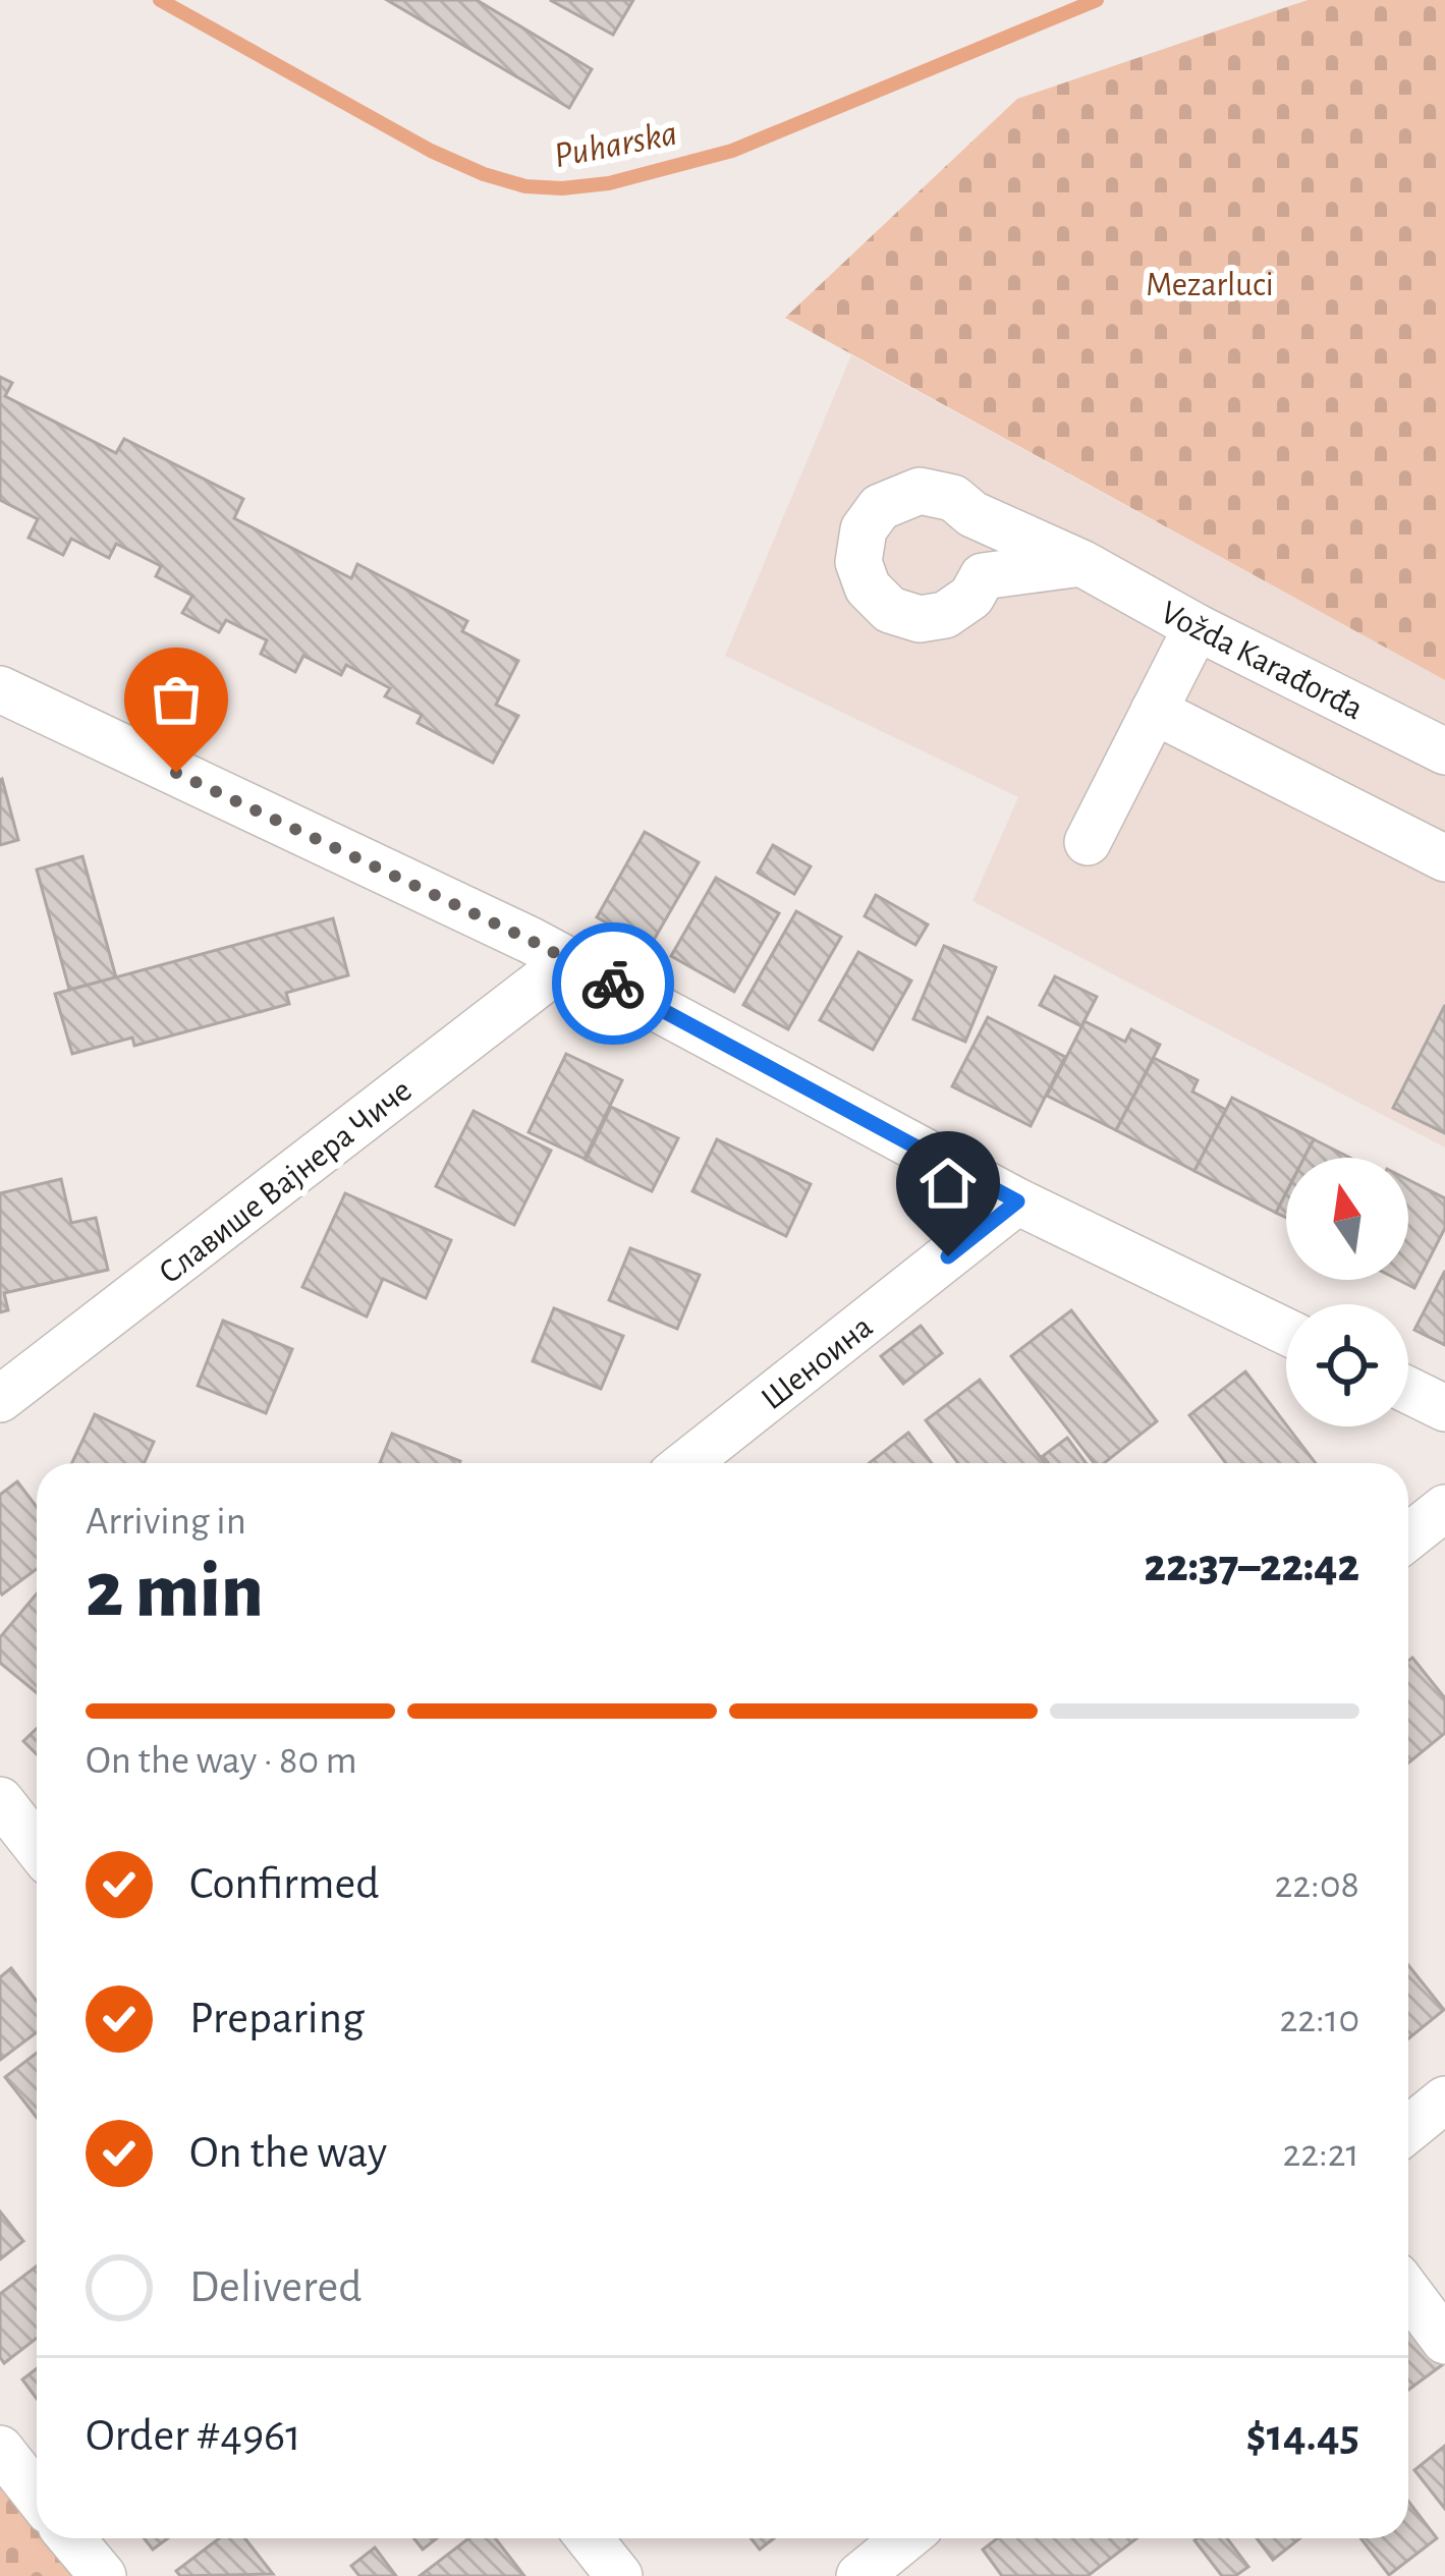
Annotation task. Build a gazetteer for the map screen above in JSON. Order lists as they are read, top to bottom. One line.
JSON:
{"streets":{"street":["Vožda Karađorđa","Славише Вајнера Чиче","Шеноина"]},"water":["Puharska"],"parks":["Mezarluci"],"north":"top","page":{"heading":["2 min","Arriving in","22:37–22:42"],"panel":["Order #4961","$14.45"],"bar":"On the way · 80 m","list":[["Confirmed","22:08"],["Preparing","22:10"],["On the way","22:21"],"Delivered"]}}
